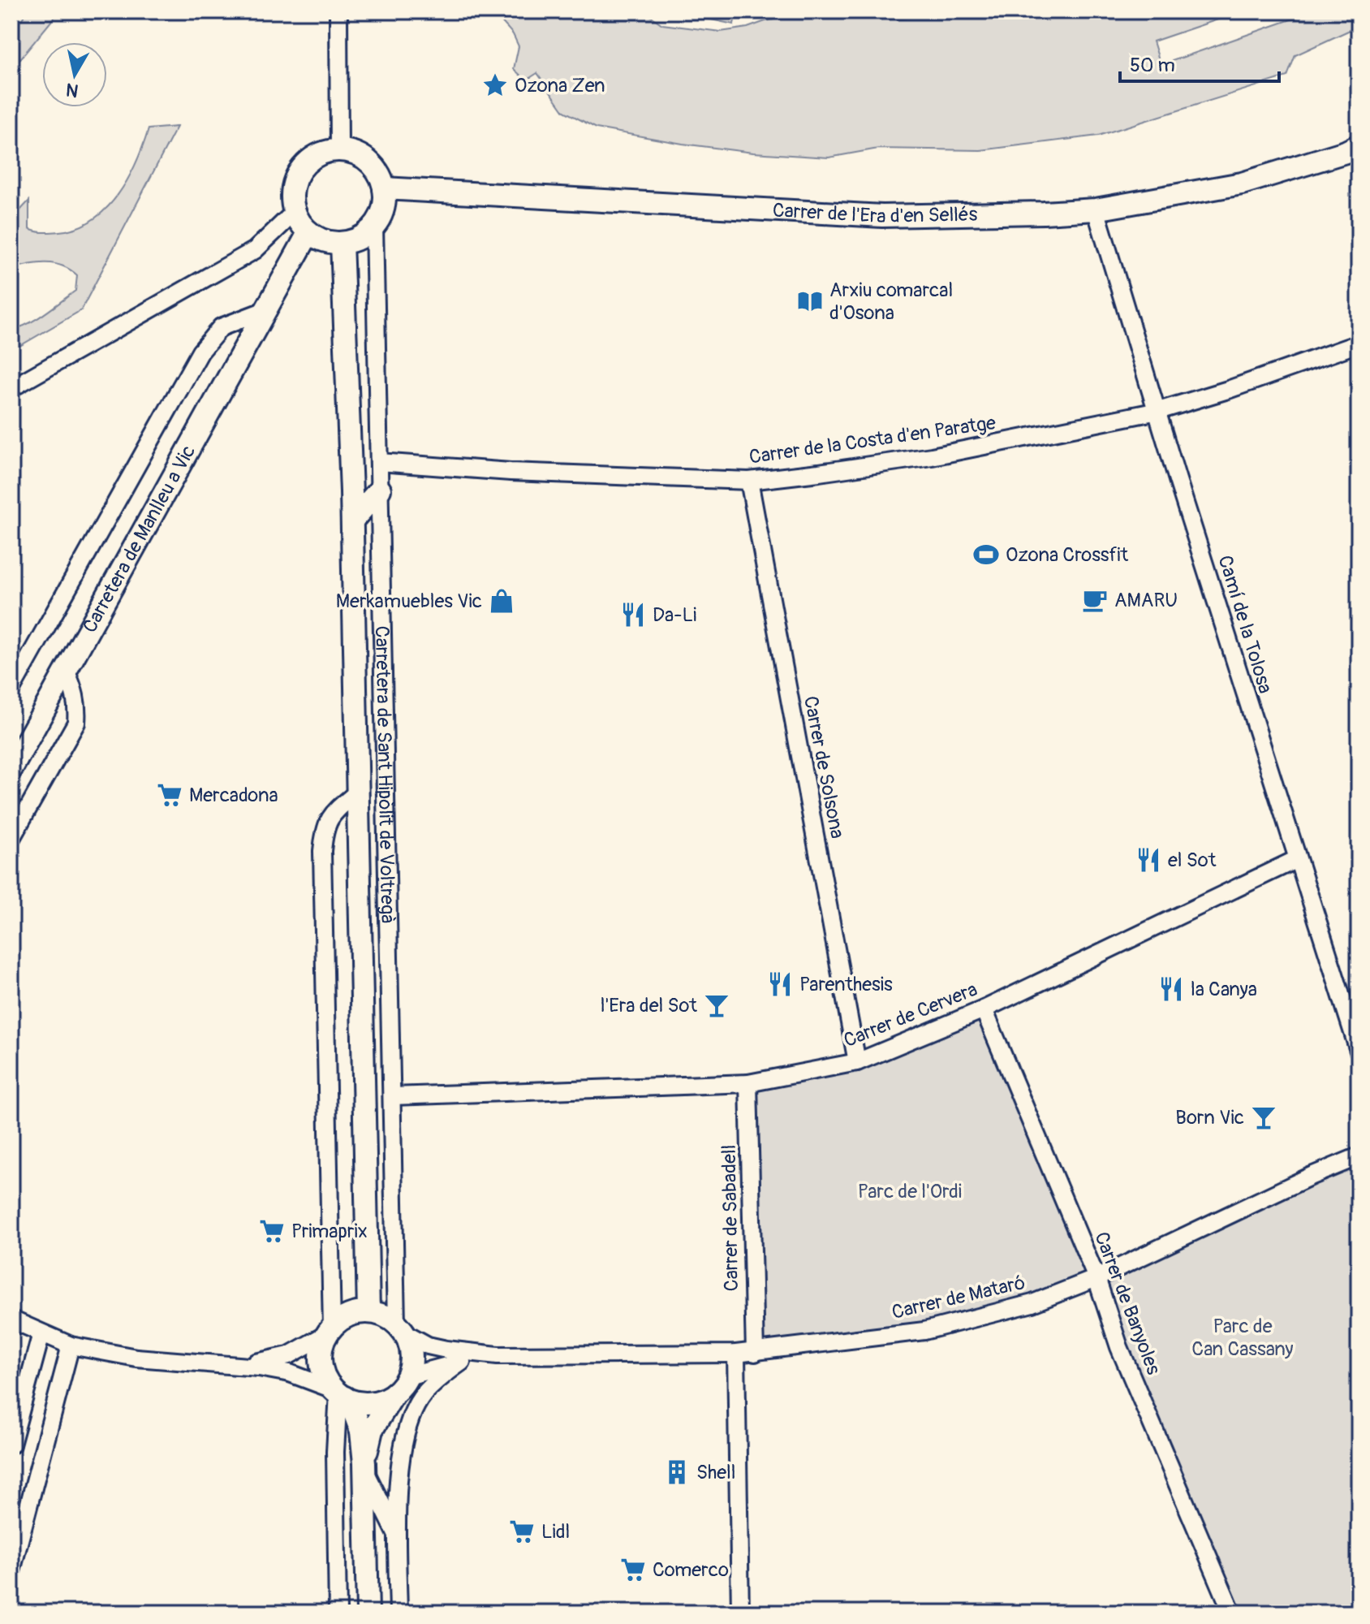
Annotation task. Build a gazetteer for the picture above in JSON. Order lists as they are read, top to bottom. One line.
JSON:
{"streets":{"street":["Carrer de l'Era d'en Sellés","Carrer de la Costa d'en Paratge","Carretera de Manlleu a Vic","Camí de la Tolosa","Carrer de Solsona","Carretera de Sant Hipòlit de Voltregà","Carrer de Cervera","Carrer de Sabadell","Carrer de Mataró","Carrer de Banyoles"]},"crossings":[["Carrer de l'Era d'en Sellés","Carretera de Manlleu a Vic"],["Carrer de l'Era d'en Sellés","Camí de la Tolosa"],["Carrer de l'Era d'en Sellés","Carretera de Sant Hipòlit de Voltregà"],["Carrer de la Costa d'en Paratge","Camí de la Tolosa"],["Carrer de la Costa d'en Paratge","Carrer de Solsona"],["Carrer de la Costa d'en Paratge","Carretera de Sant Hipòlit de Voltregà"],["Carretera de Manlleu a Vic","Carretera de Sant Hipòlit de Voltregà"],["Camí de la Tolosa","Carrer de Cervera"],["Carrer de Solsona","Carrer de Cervera"],["Carretera de Sant Hipòlit de Voltregà","Carrer de Cervera"],["Carretera de Sant Hipòlit de Voltregà","Carrer de Mataró"],["Carrer de Cervera","Carrer de Sabadell"],["Carrer de Cervera","Carrer de Banyoles"],["Carrer de Sabadell","Carrer de Mataró"],["Carrer de Mataró","Carrer de Banyoles"]],"parks":["Parc de l'Ordi","Parc de Can Cassany"],"places":{"place":["Ozona Zen"],"library":["Arxiu comarcal d'Osona"],"sports":["Ozona Crossfit"],"cafe":["AMARU"],"shop":["Merkamuebles Vic"],"restaurant":["Da-Li","el Sot","Parenthesis","la Canya"],"supermarket":["Mercadona","Primaprix","Lidl","Comerco"],"bar":["l'Era del Sot","Born Vic"],"building":["Shell"]},"scale_bar":"50 m","north":"bottom"}
